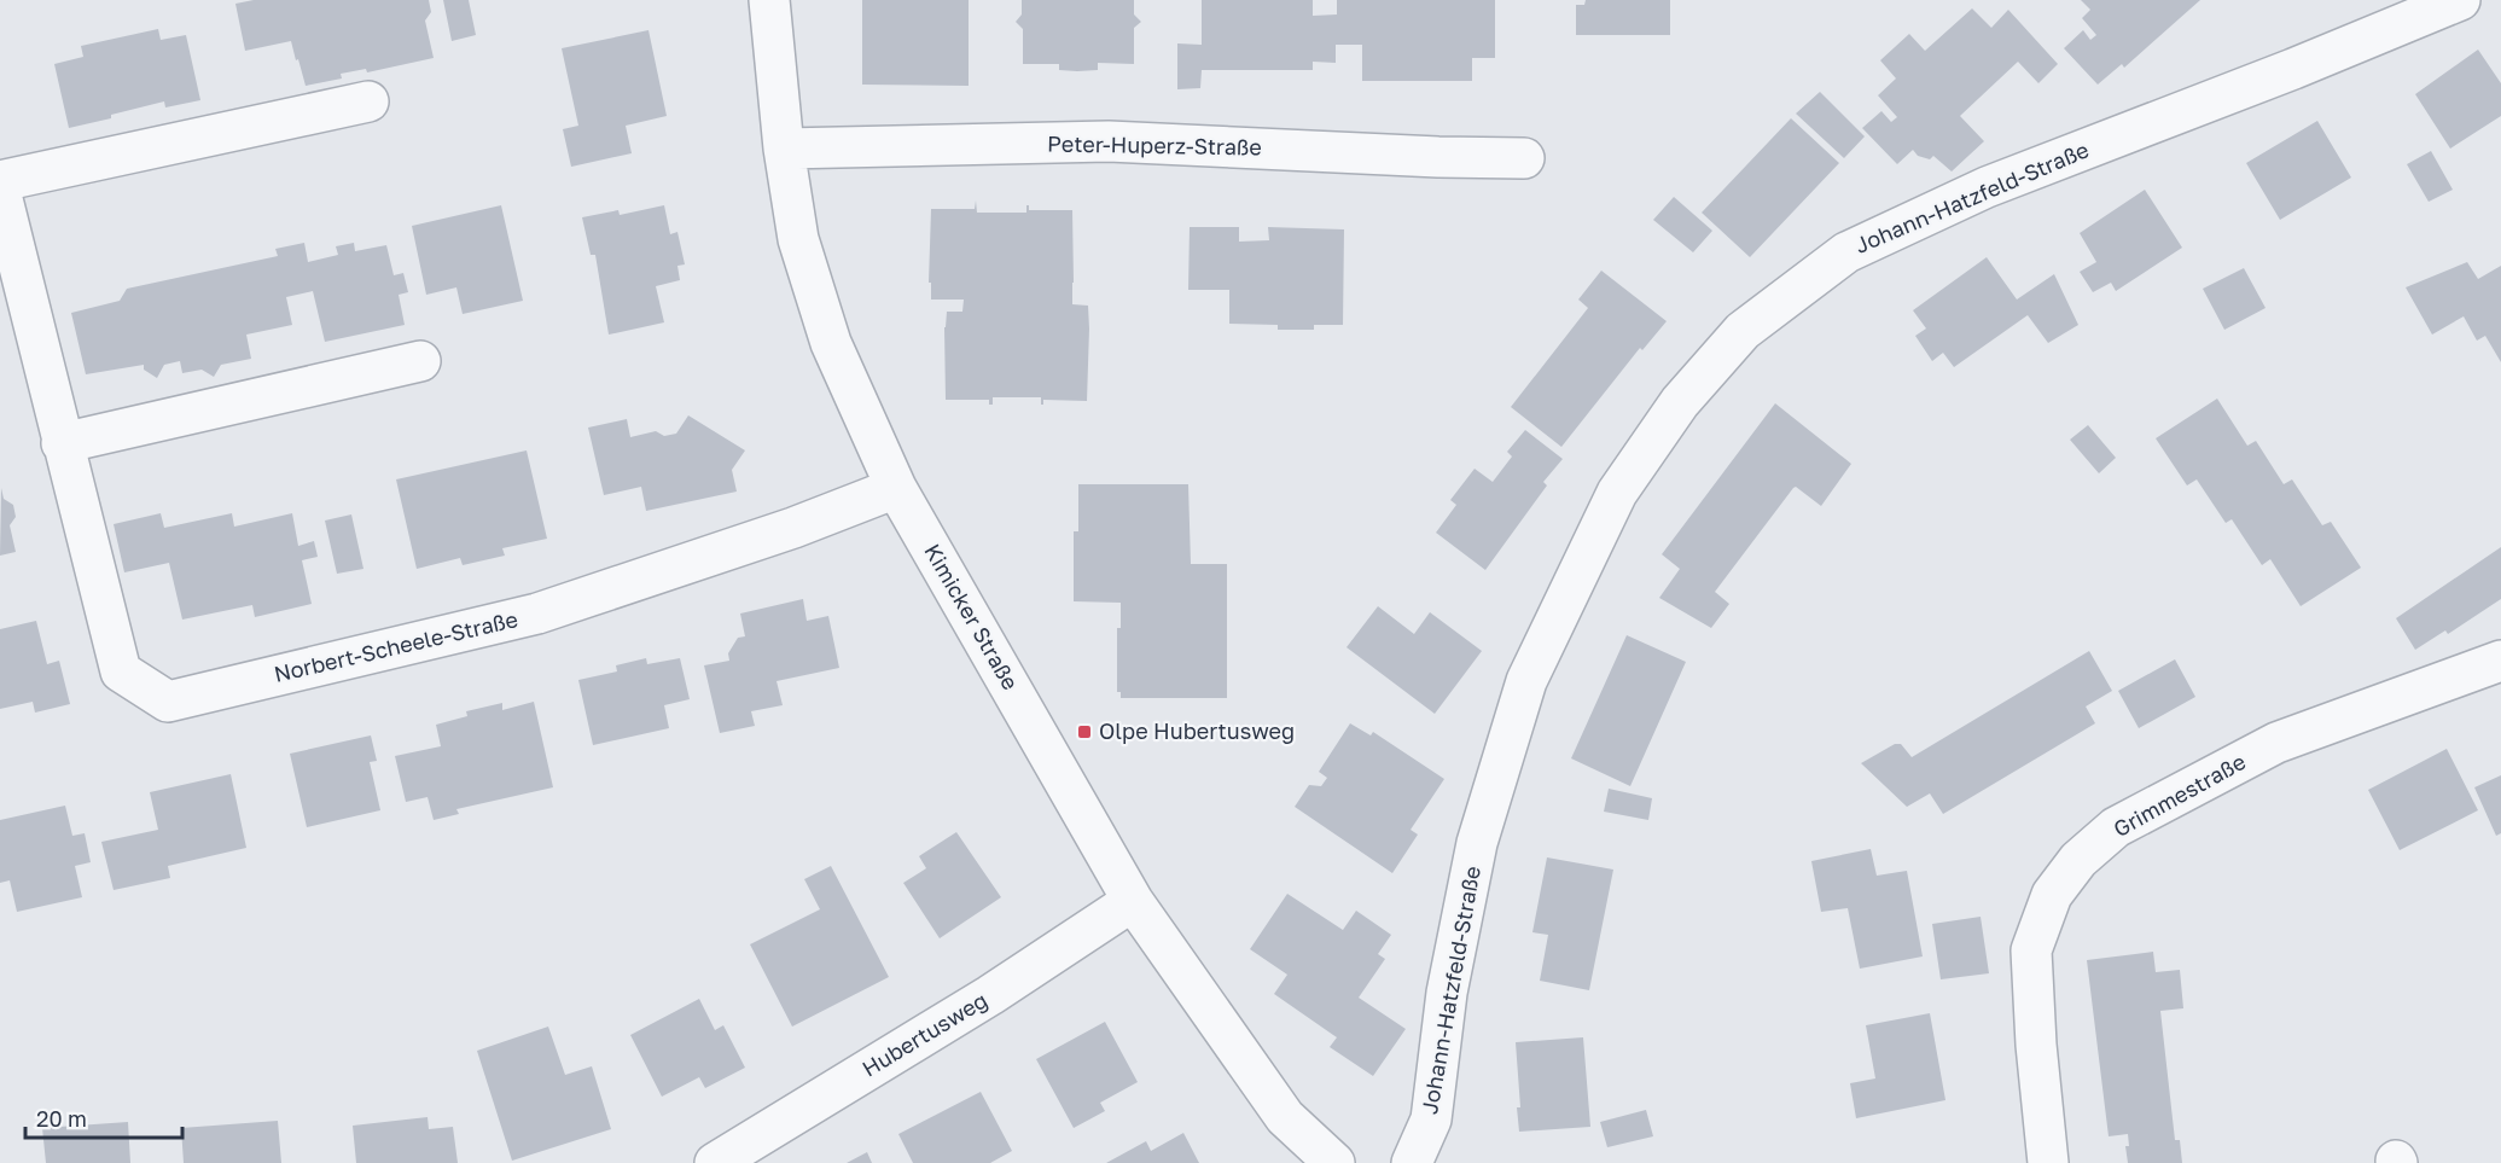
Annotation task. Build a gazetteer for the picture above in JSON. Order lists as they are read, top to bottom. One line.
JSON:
{"streets":{"street":["Peter-Huperz-Straße","Johann-Hatzfeld-Straße","Kimicker Straße","Norbert-Scheele-Straße","Grimmestraße","Hubertusweg"]},"crossings":[["Peter-Huperz-Straße","Kimicker Straße"],["Kimicker Straße","Norbert-Scheele-Straße"],["Kimicker Straße","Hubertusweg"]],"places":{"transit":["Olpe Hubertusweg"]},"scale_bar":"20 m"}
